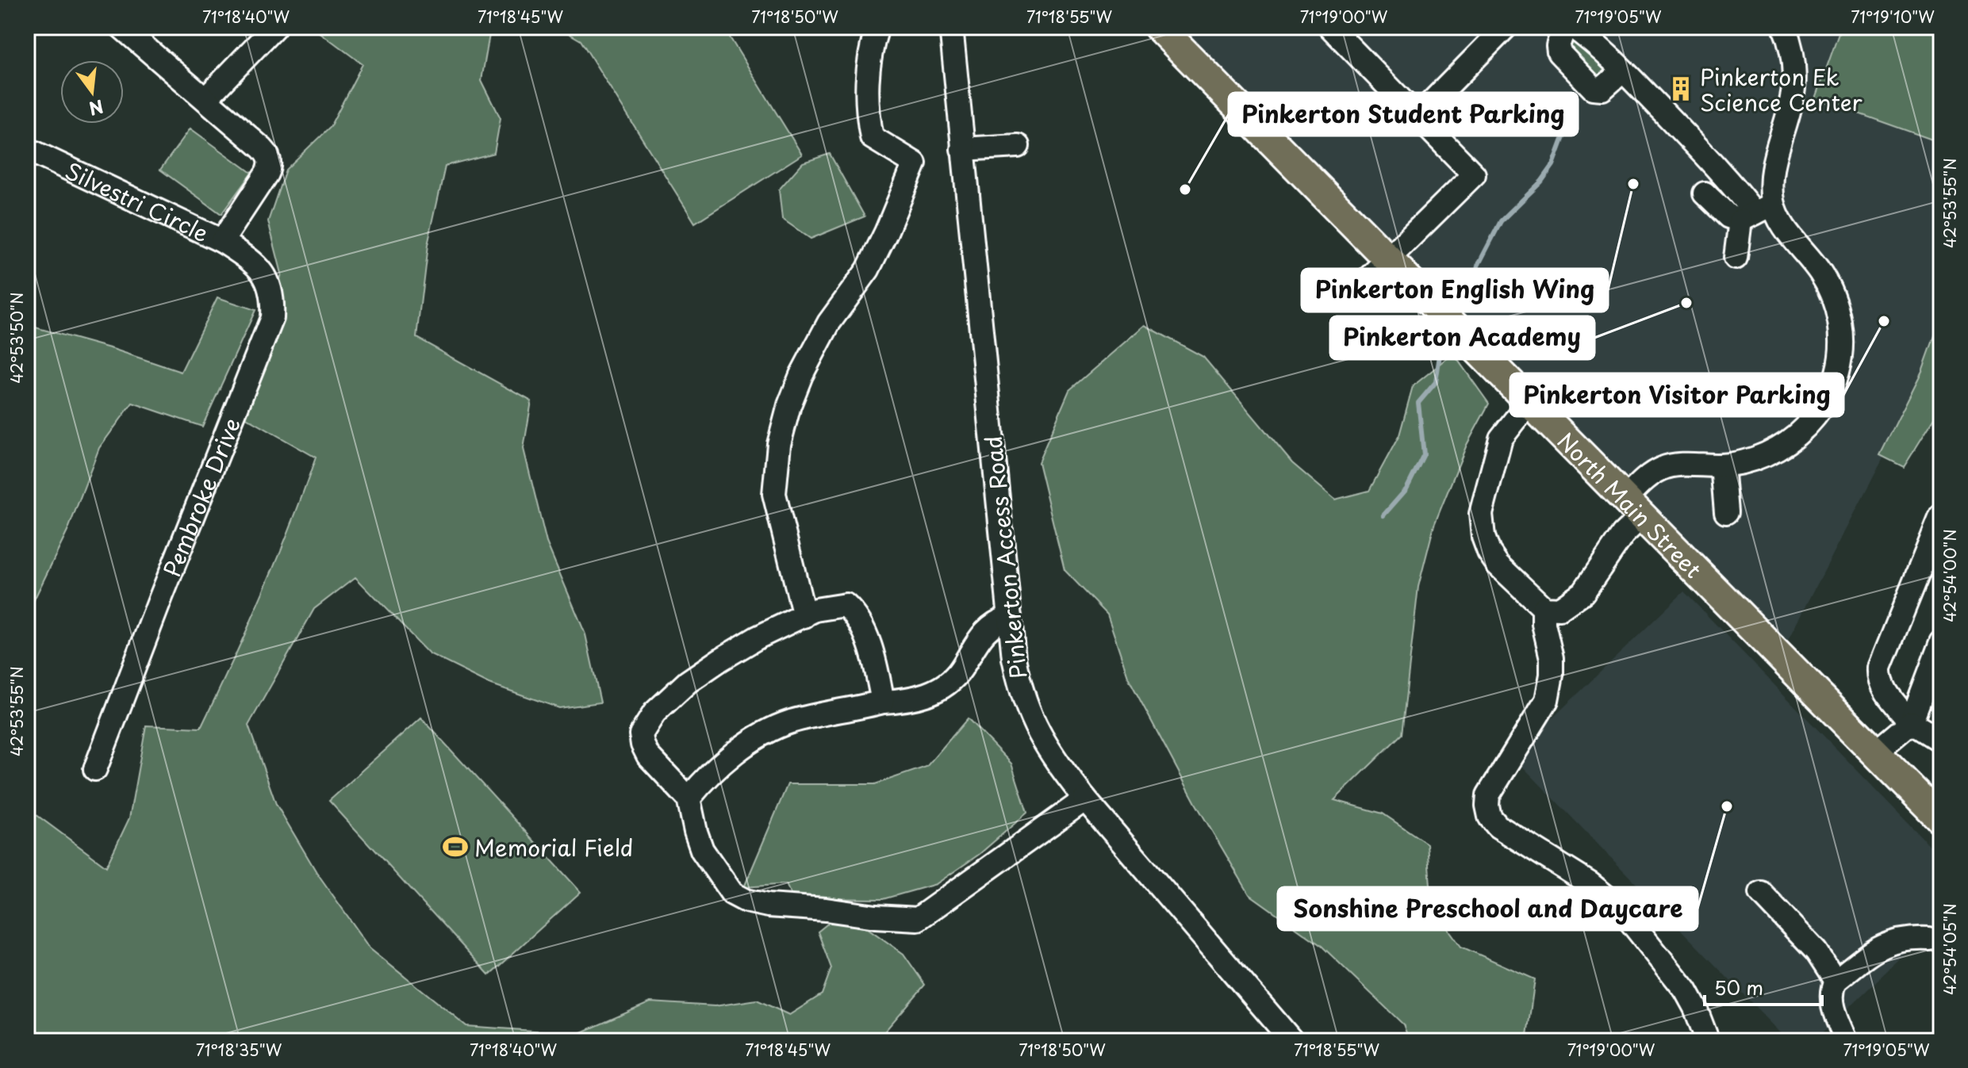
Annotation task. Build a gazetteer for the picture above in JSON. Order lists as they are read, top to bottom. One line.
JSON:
{"streets":{"main road":["North Main Street"],"street":["Silvestri Circle","Pembroke Drive","Pinkerton Access Road"]},"crossings":[["Silvestri Circle","Pembroke Drive"]],"places":{"building":["Pinkerton Ek Science Center"],"other":["Pinkerton English Wing","Pinkerton Student Parking","Pinkerton Academy","Pinkerton Visitor Parking","Sonshine Preschool and Daycare"],"sports":["Memorial Field"]},"scale_bar":"50 m","north":"bottom","coordinates":["71°18'40\"W","71°18'45\"W","71°18'50\"W","71°18'55\"W","71°19'00\"W","71°19'05\"W","71°19'10\"W","42°53'55\"N","42°53'50\"N","42°54'00\"N","42°54'05\"N","71°18'35\"W"]}
